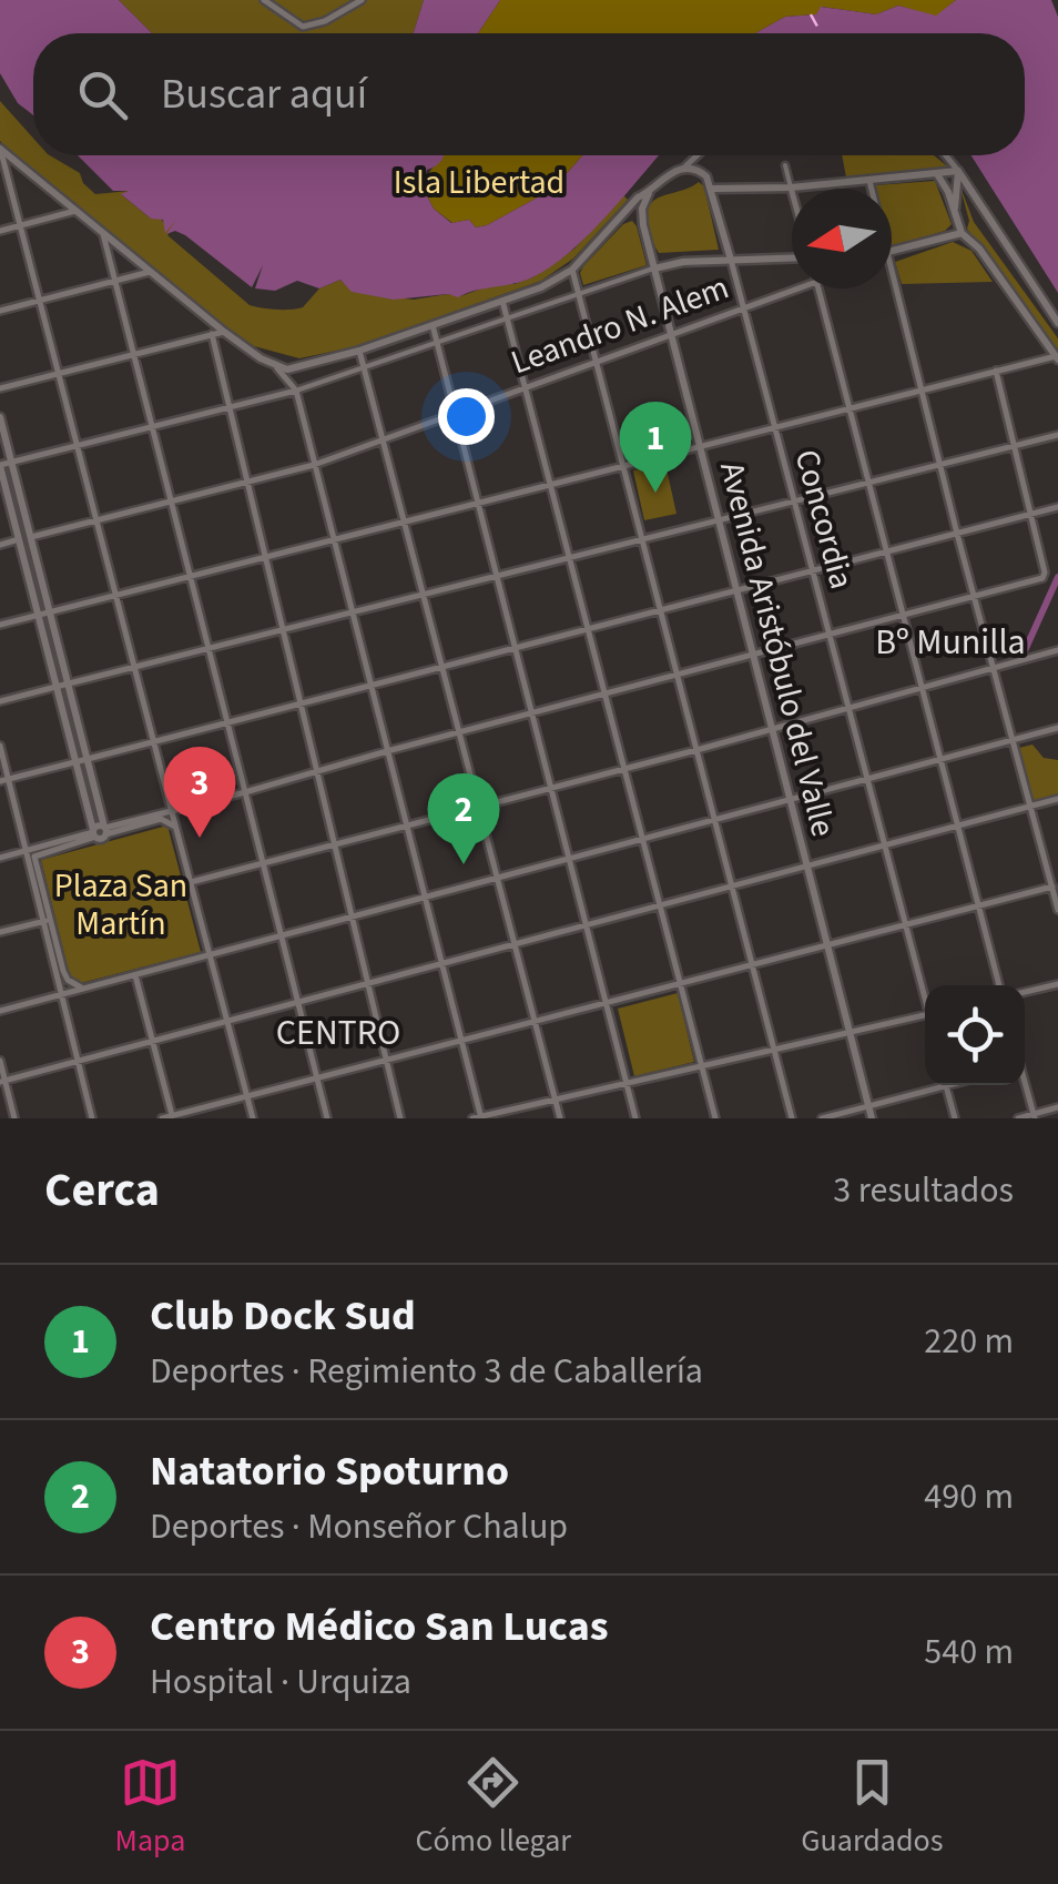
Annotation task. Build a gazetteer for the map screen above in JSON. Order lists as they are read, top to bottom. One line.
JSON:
{"streets":{"main road":["Concordia","Avenida Aristóbulo del Valle"],"street":["Leandro N. Alem"]},"crossings":[["Leandro N. Alem","Concordia"],["Leandro N. Alem","Avenida Aristóbulo del Valle"]],"districts":["Bº Munilla","CENTRO"],"parks":["Isla Libertad","Plaza San Martín"],"north":"left","page":{"search":"Buscar aquí","pins":["1","3","2"],"heading":["Cerca","3 resultados"],"list":[{"mark":"1","name":"Club Dock Sud","note":"Deportes · Regimiento 3 de Caballería","value":"220 m"},{"mark":"2","name":"Natatorio Spoturno","note":"Deportes · Monseñor Chalup","value":"490 m"},{"mark":"3","name":"Centro Médico San Lucas","note":"Hospital · Urquiza","value":"540 m"}],"nav":["Mapa","Cómo llegar","Guardados"]}}
